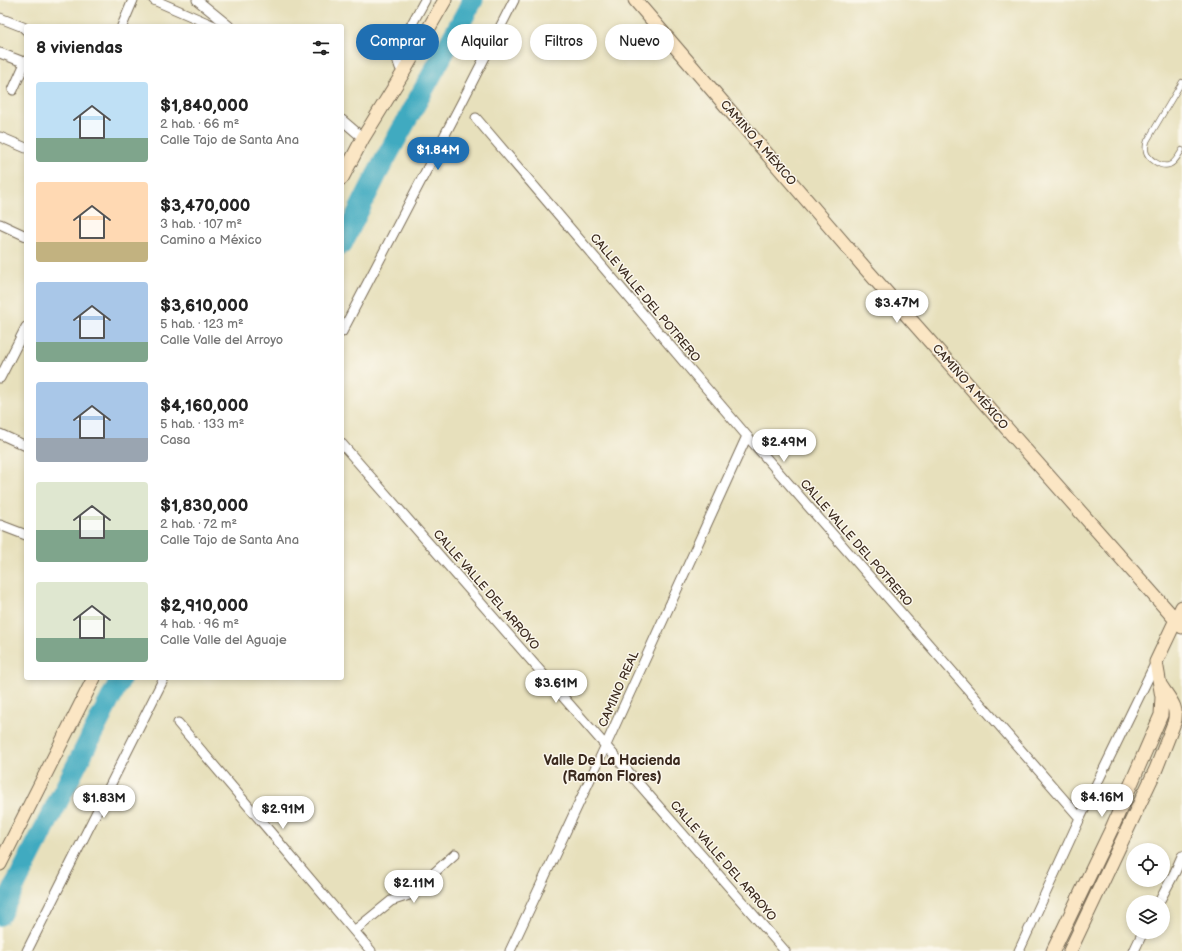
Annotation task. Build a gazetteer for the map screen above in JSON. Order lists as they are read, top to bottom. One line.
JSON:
{"streets":{"street":["CAMINO A MÉXICO","CALLE VALLE DEL POTRERO","CALLE VALLE DEL ARROYO","CAMINO REAL"]},"crossings":[["CALLE VALLE DEL POTRERO","CAMINO REAL"],["CALLE VALLE DEL ARROYO","CAMINO REAL"]],"districts":["Valle De La Hacienda (Ramon Flores)"],"page":{"chip":["Comprar","Alquilar","Filtros","Nuevo"],"heading":"8 viviendas","list":[{"name":"$1,840,000","note":"2 hab. · 66 m² · Calle Tajo de Santa Ana"},{"name":"$3,470,000","note":"3 hab. · 107 m² · Camino a México"},{"name":"$3,610,000","note":"5 hab. · 123 m² · Calle Valle del Arroyo"},{"name":"$4,160,000","note":"5 hab. · 133 m² · Casa"},{"name":"$1,830,000","note":"2 hab. · 72 m² · Calle Tajo de Santa Ana"},{"name":"$2,910,000","note":"4 hab. · 96 m² · Calle Valle del Aguaje"}],"price":["$1.84M","$3.47M","$2.49M","$3.61M","$4.16M","$1.83M","$2.91M","$2.11M"]}}
